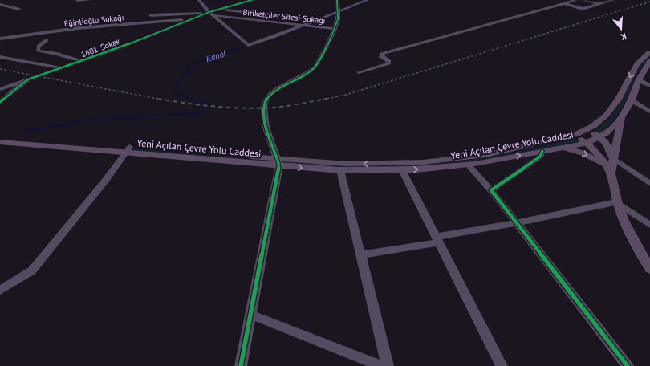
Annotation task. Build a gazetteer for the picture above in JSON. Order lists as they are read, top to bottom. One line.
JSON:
{"streets":{"main road":["Yeni Açılan Çevre Yolu Caddesi"],"street":["Biriketçiler Sitesi Sokağı","Eğinlioğlu Sokağı","1601. Sokak"]},"crossings":[["Biriketçiler Sitesi Sokağı","1601. Sokak"],["Eğinlioğlu Sokağı","1601. Sokak"]],"water":["Kanal"],"north":"bottom"}
